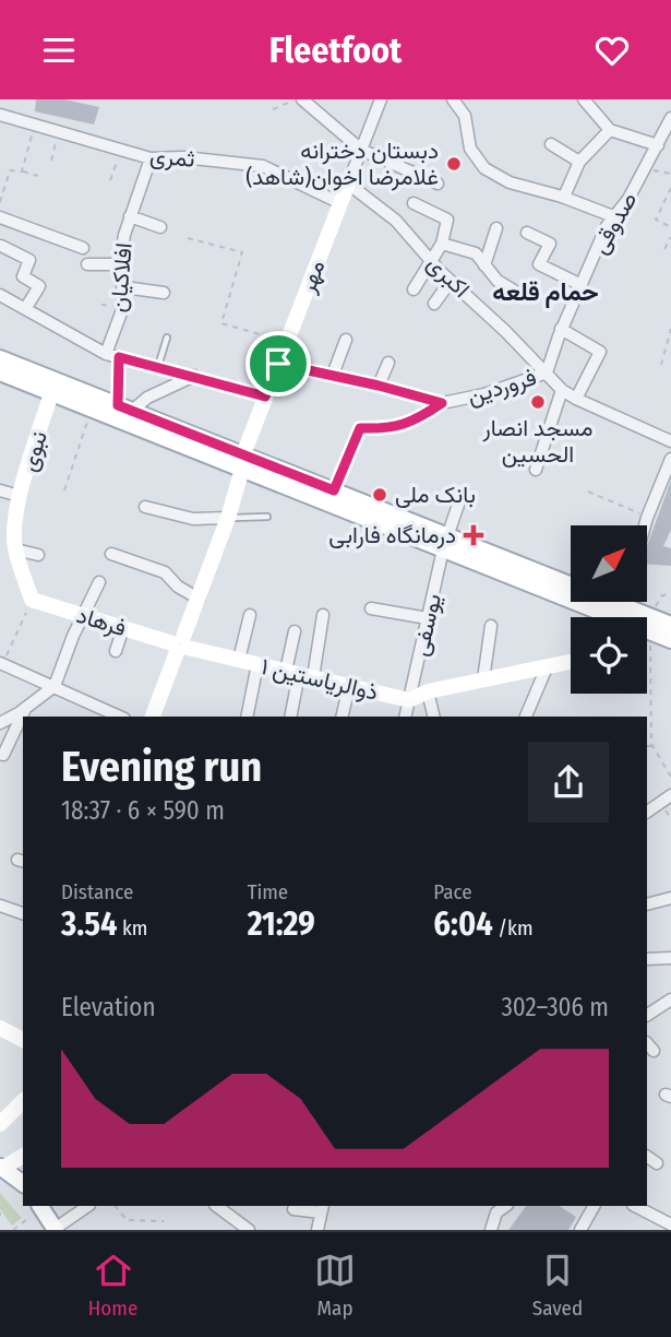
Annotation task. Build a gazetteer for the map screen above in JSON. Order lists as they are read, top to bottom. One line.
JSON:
{"streets":{"street":["ثمری","صدوقی","مهر","اکبری","افلاکیان","فروردین","نبوی","فرهاد","یوسفی","ذوالریاستین ۱"]},"crossings":[["ثمری","مهر"],["ثمری","افلاکیان"],["صدوقی","اکبری"],["صدوقی","فروردین"],["مهر","اکبری"],["مهر","فروردین"],["مهر","فرهاد"],["مهر","ذوالریاستین ۱"],["اکبری","فروردین"],["نبوی","فرهاد"],["فرهاد","ذوالریاستین ۱"],["یوسفی","ذوالریاستین ۱"]],"districts":["حمام قلعه"],"places":{"other":["دبستان دخترانه غلامرضا اخوان(شاهد)","مسجد انصار الحسین","بانک ملی"],"health":["درمانگاه فارابی"]},"north":"top right","page":{"header":"Fleetfoot","heading":["Evening run","18:37 · 6 × 590 m"],"stats":[["Distance","3.54 km"],["Time","21:29"],["Pace","6:04 /km"]],"chart":["Elevation","302–306 m"],"tabs":["Home","Map","Saved"]}}
